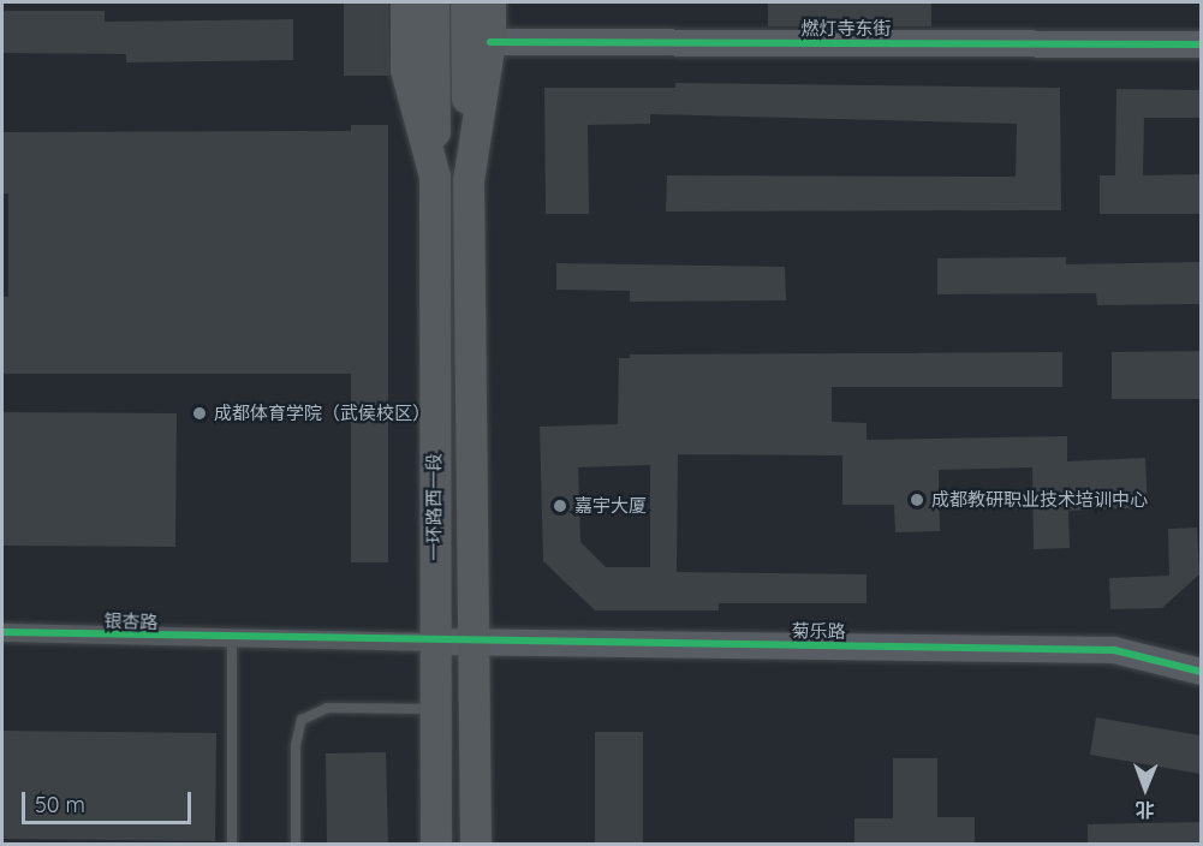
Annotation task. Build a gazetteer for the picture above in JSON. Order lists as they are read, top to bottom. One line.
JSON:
{"streets":{"main road":["一环路西一段"],"street":["燃灯寺东街","银杏路","菊乐路"]},"crossings":[["燃灯寺东街","一环路西一段"],["一环路西一段","银杏路"],["一环路西一段","菊乐路"],["银杏路","菊乐路"]],"places":["成都体育学院（武侯校区）","成都教研职业技术培训中心","嘉宇大厦"],"scale_bar":"50 m","north":"bottom"}
